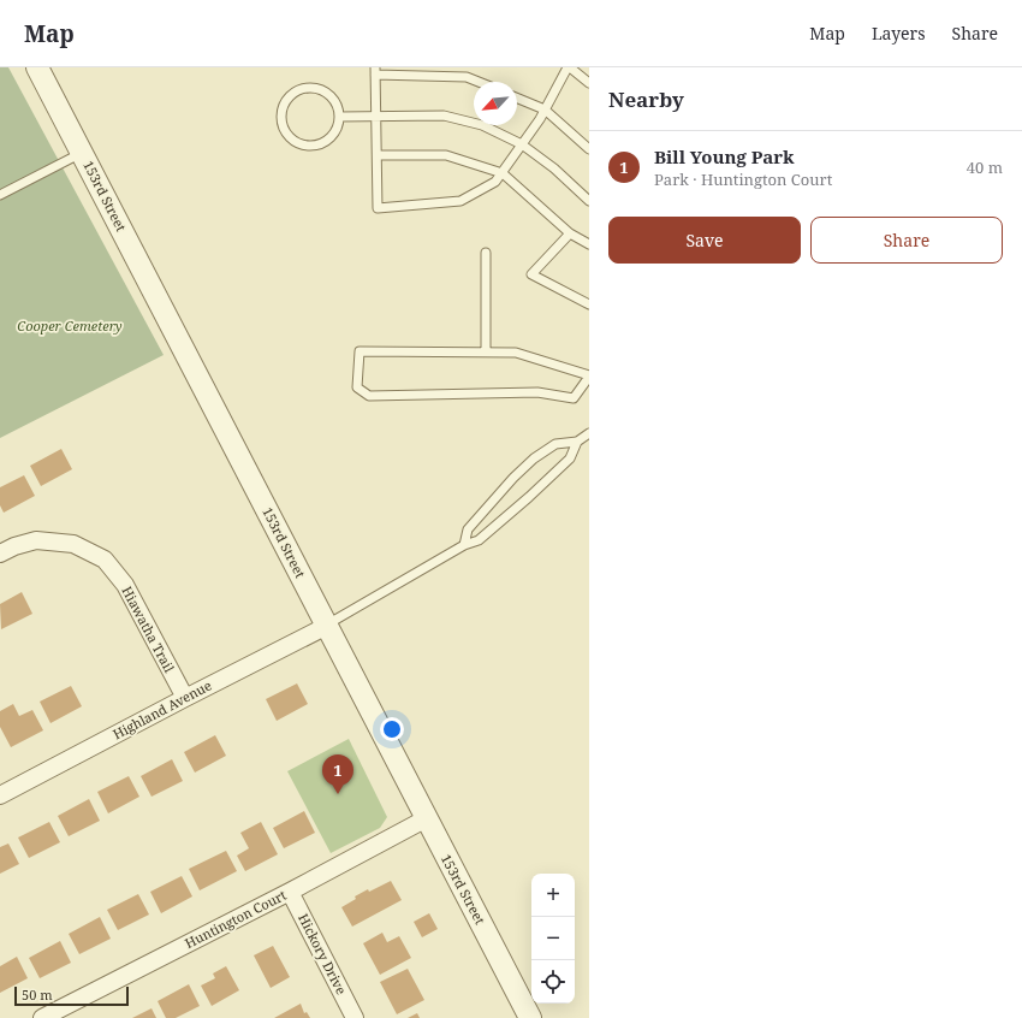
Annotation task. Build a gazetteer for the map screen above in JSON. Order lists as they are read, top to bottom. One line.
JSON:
{"streets":{"street":["153rd Street","Hiawatha Trail","Highland Avenue","Huntington Court","Hickory Drive"]},"crossings":[["153rd Street","Highland Avenue"],["153rd Street","Huntington Court"],["Hiawatha Trail","Highland Avenue"],["Huntington Court","Hickory Drive"]],"parks":["Cooper Cemetery"],"scale_bar":"50 m","north":"bottom left","page":{"header":"Map","nav":["Map","Layers","Share"],"heading":"Nearby","list":[{"mark":"1","name":"Bill Young Park","note":"Park · Huntington Court","value":"40 m"}],"buttons":["Save","Share"],"pins":"1","map_buttons":["+","−"],"scale":"50 m"}}
